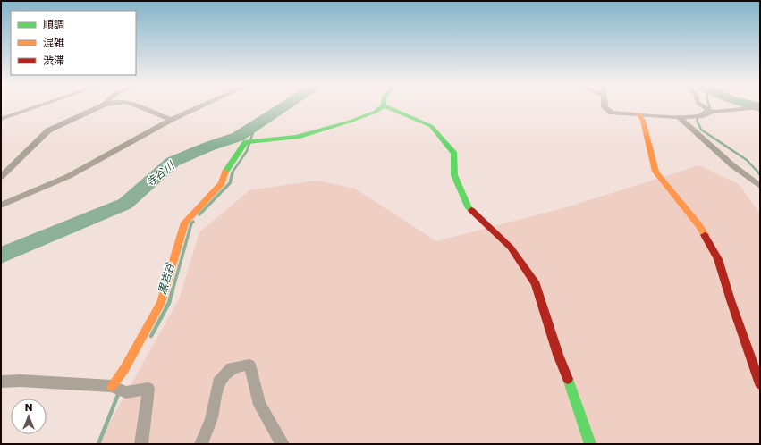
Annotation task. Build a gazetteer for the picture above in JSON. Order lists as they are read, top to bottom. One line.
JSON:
{"water":["寺谷川","黒岩谷"],"legend":["順調","混雑","渋滞"],"north":"top"}
